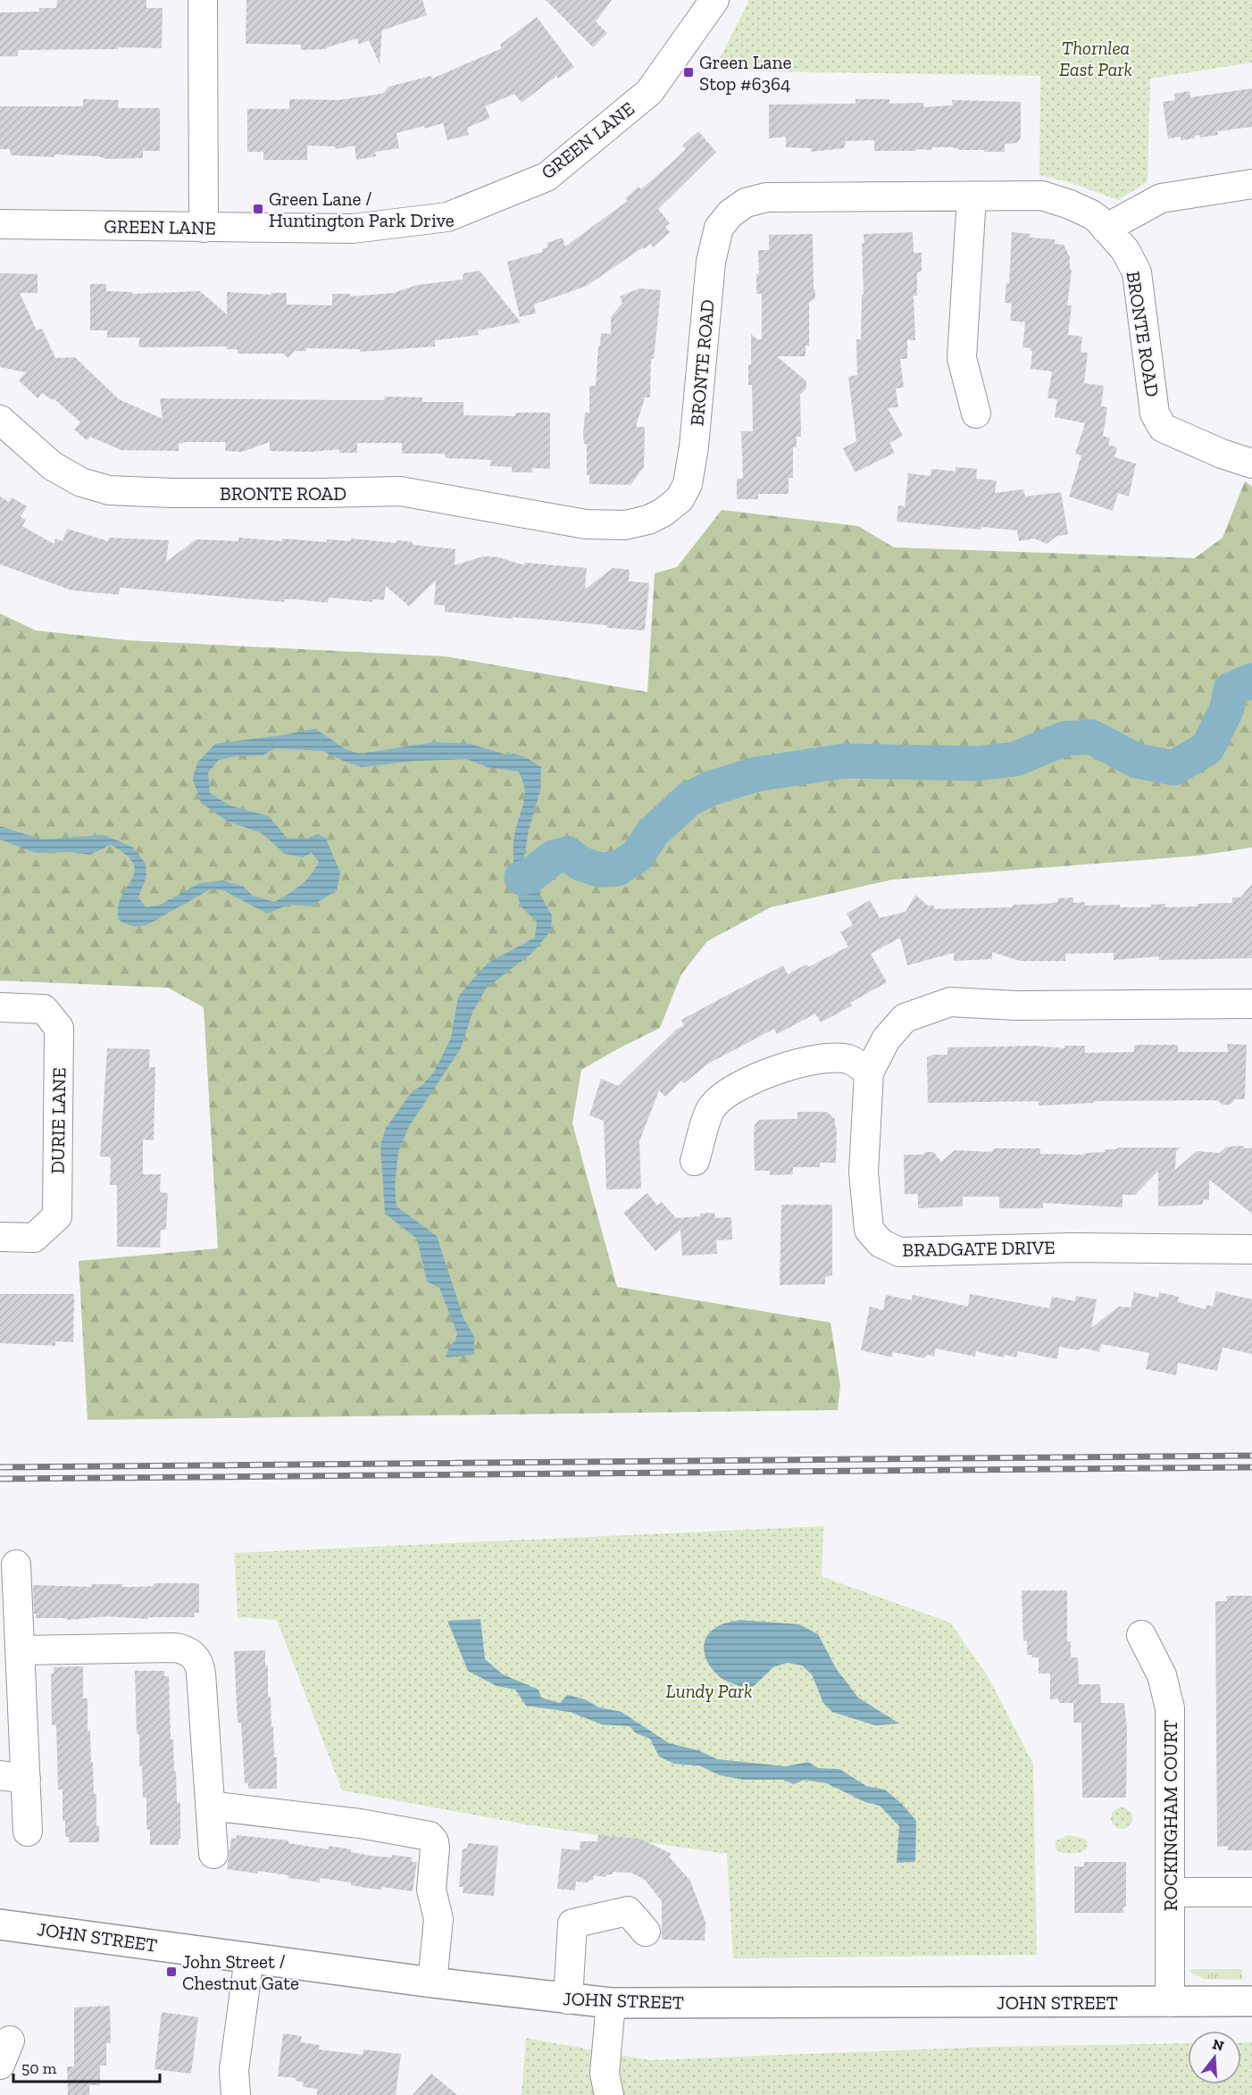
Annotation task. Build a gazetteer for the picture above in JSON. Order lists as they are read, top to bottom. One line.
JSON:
{"streets":{"main road":["JOHN STREET"],"street":["GREEN LANE","BRONTE ROAD","DURIE LANE","BRADGATE DRIVE","ROCKINGHAM COURT"]},"crossings":[["ROCKINGHAM COURT","JOHN STREET"]],"parks":["Thornlea East Park","Lundy Park"],"places":{"transit":["Green Lane Stop #6364","Green Lane / Huntington Park Drive","John Street / Chestnut Gate"]},"scale_bar":"50 m","north":"top"}
